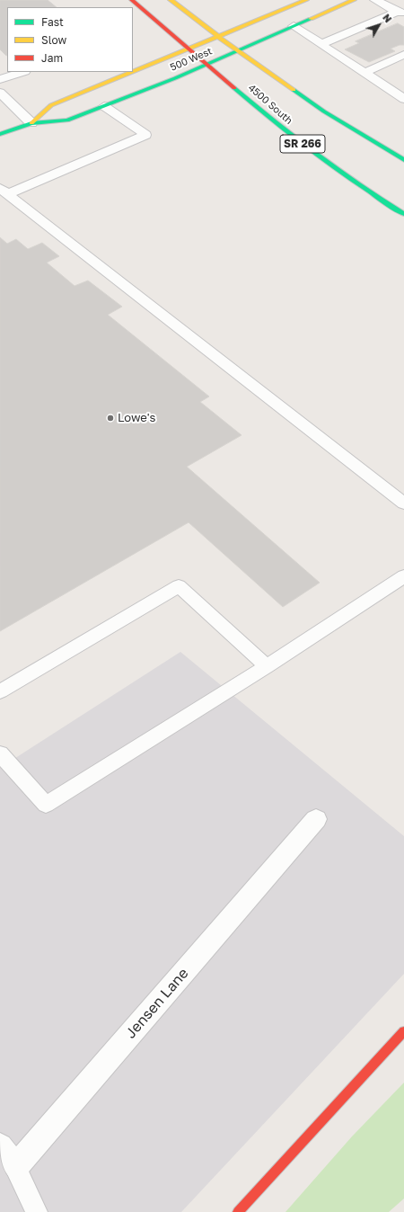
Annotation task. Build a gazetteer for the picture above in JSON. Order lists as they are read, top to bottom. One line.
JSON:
{"streets":{"main road":["500 West","4500 South","SR 266"],"street":["Jensen Lane"]},"crossings":[["500 West","4500 South"]],"places":["Lowe's"],"legend":["Fast","Slow","Jam"],"north":"top right"}
